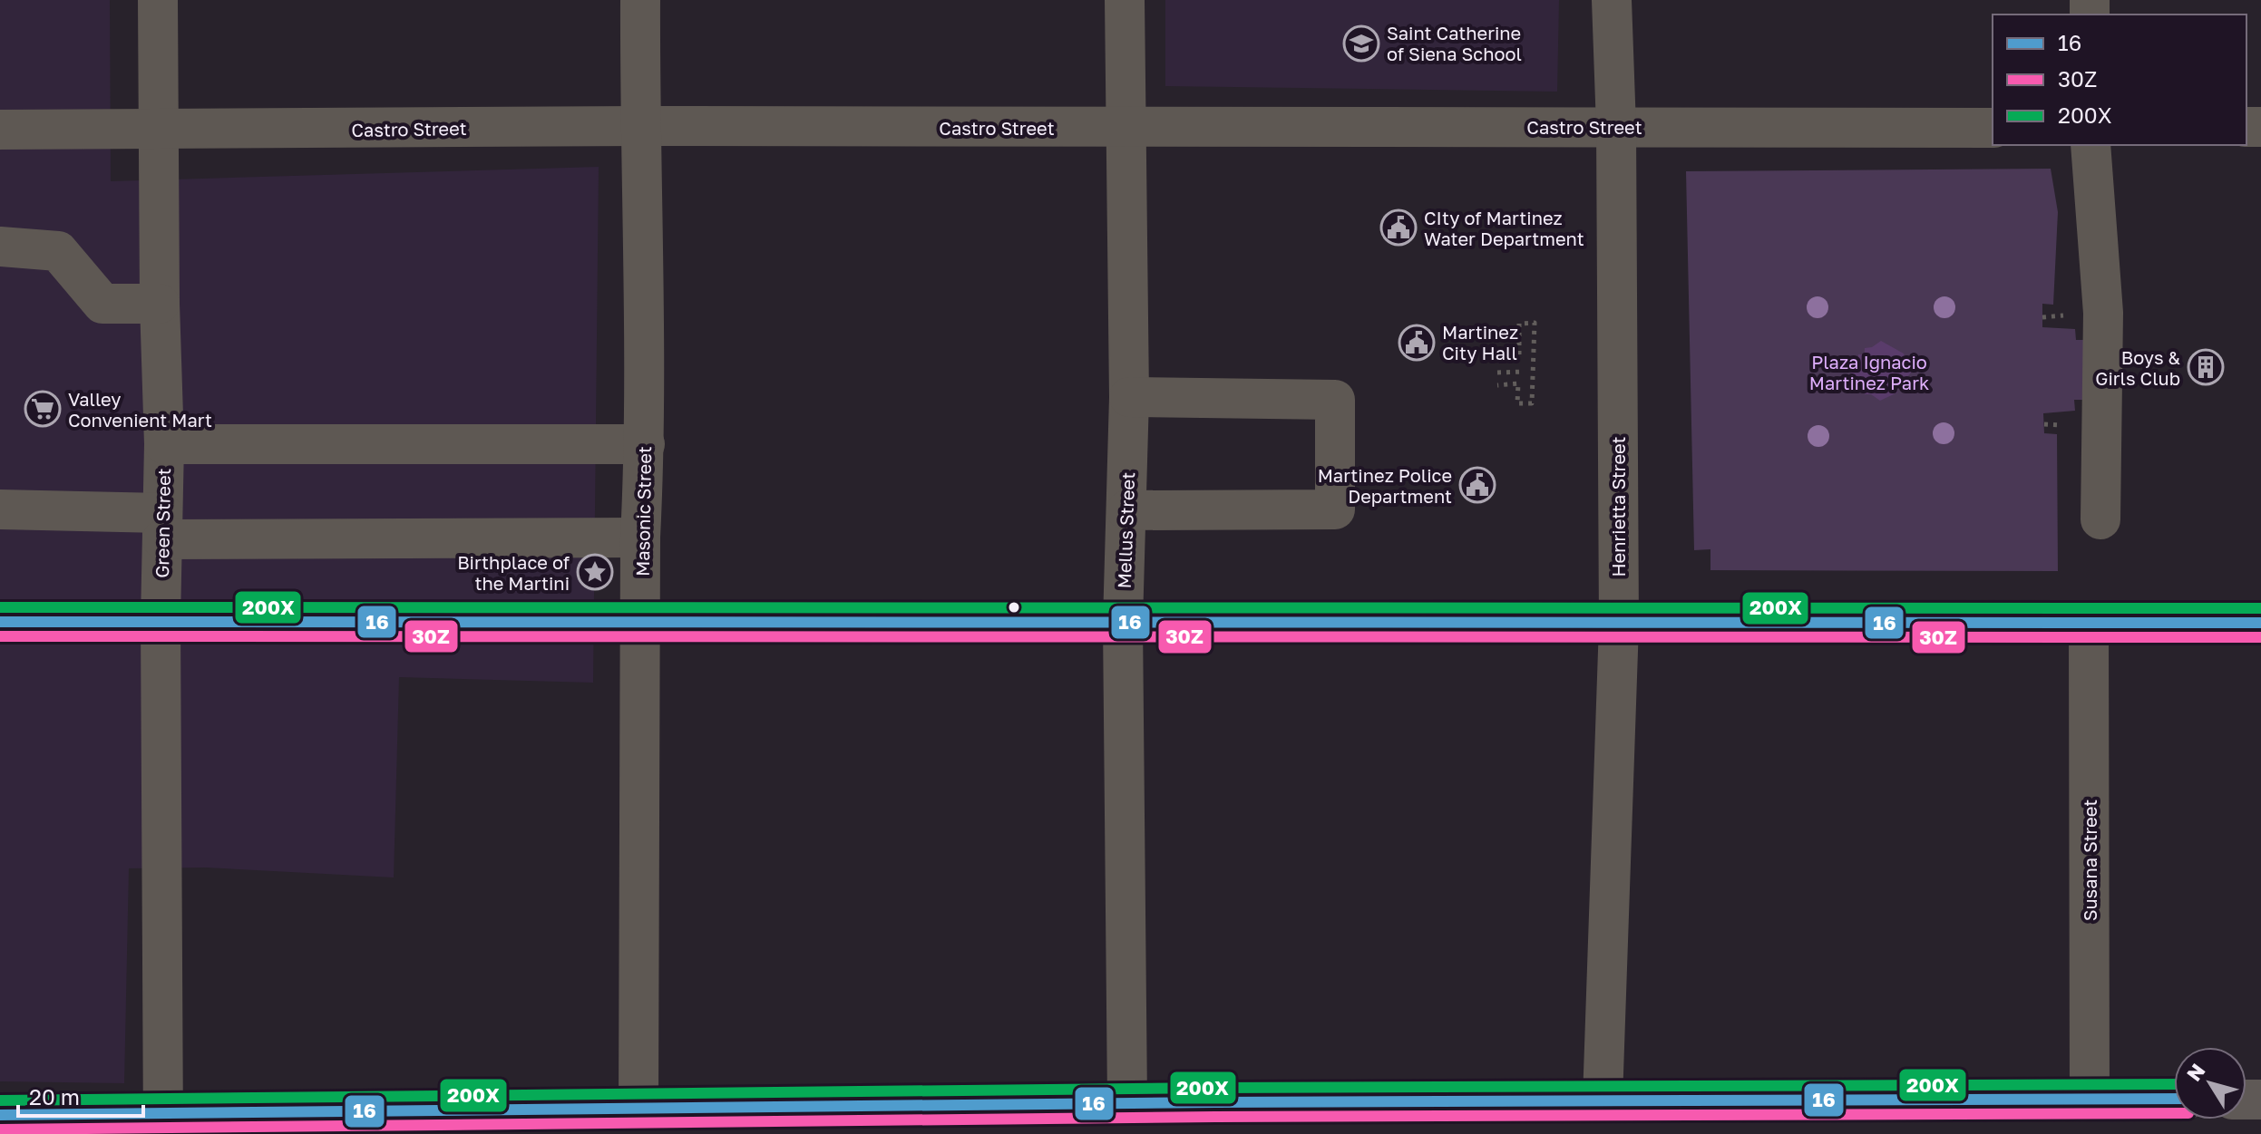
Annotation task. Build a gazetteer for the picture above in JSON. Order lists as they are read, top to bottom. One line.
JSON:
{"streets":{"street":["Castro Street","Henrietta Street","Masonic Street","Green Street","Mellus Street","Susana Street"]},"crossings":[["Castro Street","Henrietta Street"],["Castro Street","Masonic Street"],["Castro Street","Green Street"],["Castro Street","Mellus Street"]],"parks":["Plaza Ignacio Martinez Park"],"places":{"school or university":["Saint Catherine of Siena School"],"public building":["CIty of Martinez Water Department","Martinez City Hall","Martinez Police Department"],"building":["Boys & Girls Club"],"supermarket":["Valley Convenient Mart"],"place":["Birthplace of the Martini"]},"lines":["transit line 200X","transit line 16","transit line 30Z"],"legend":["16","30Z","200X"],"scale_bar":"20 m","north":"top left"}
